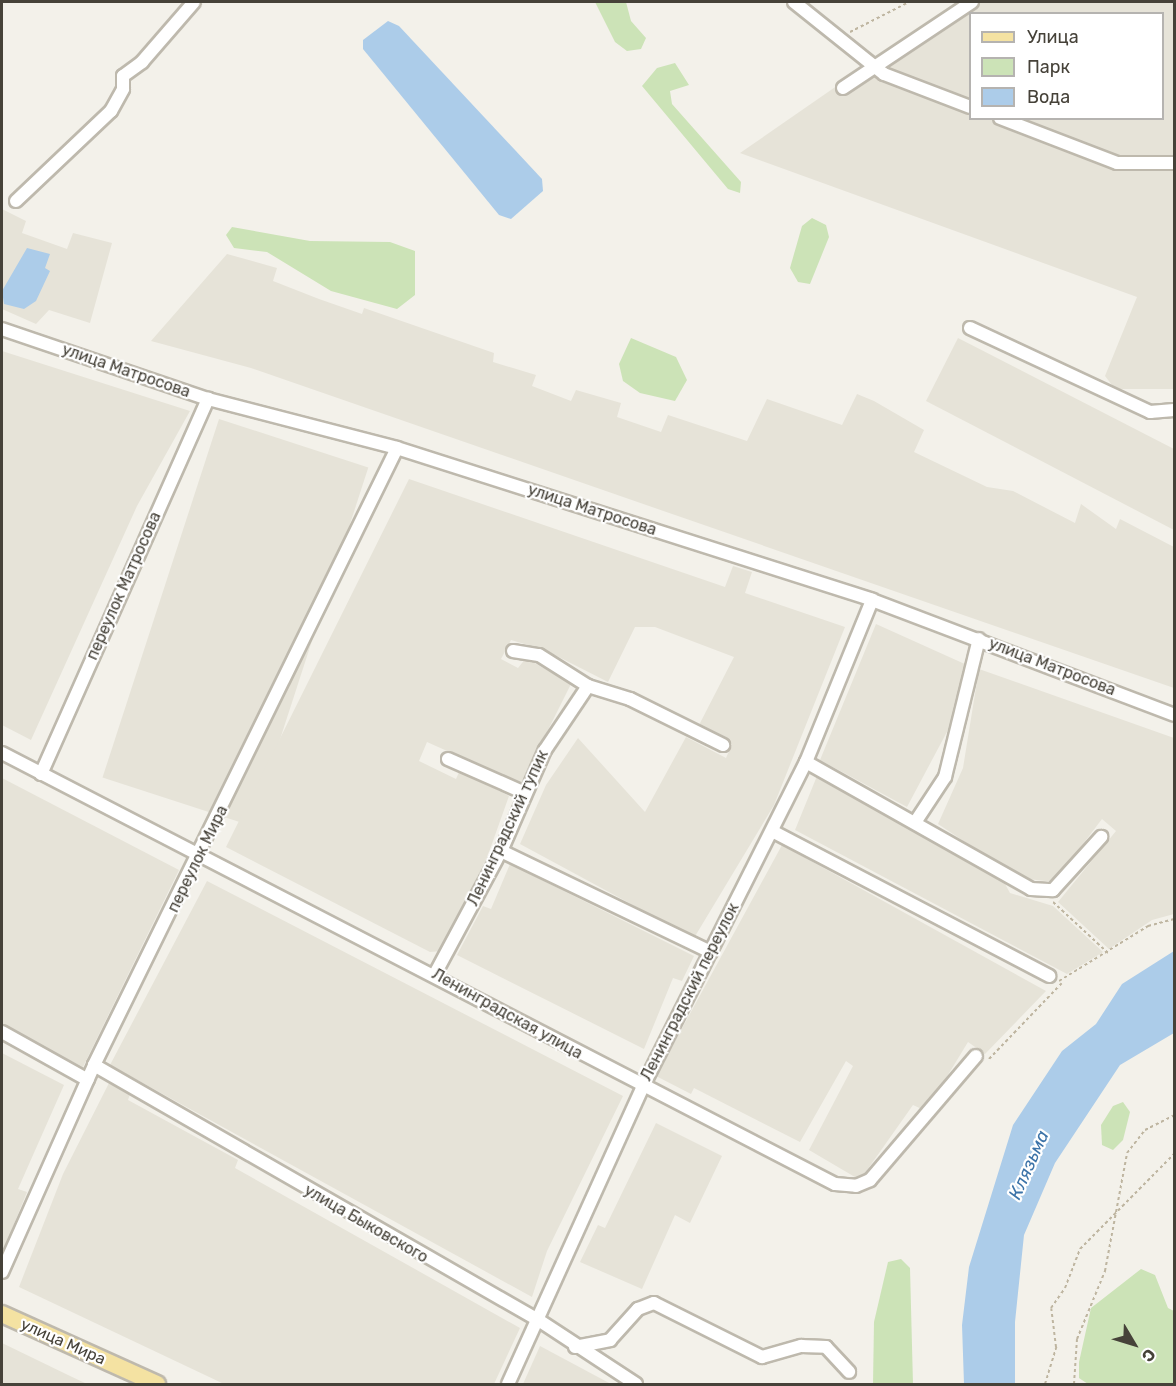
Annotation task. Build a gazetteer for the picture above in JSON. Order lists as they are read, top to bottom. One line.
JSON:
{"streets":{"main road":["улица Мира"],"street":["улица Матросова","переулок Матросова","Ленинградский тупик","переулок Мира","Ленинградский переулок","Ленинградская улица","улица Быковского"]},"crossings":[["улица Матросова","переулок Матросова"],["улица Матросова","переулок Мира"],["улица Матросова","Ленинградский переулок"],["переулок Матросова","Ленинградская улица"],["Ленинградский тупик","Ленинградская улица"],["переулок Мира","Ленинградская улица"],["переулок Мира","улица Быковского"],["Ленинградский переулок","Ленинградская улица"],["Ленинградский переулок","улица Быковского"]],"water":["Клязьма"],"legend":["Улица","Парк","Вода"],"north":"bottom right"}
